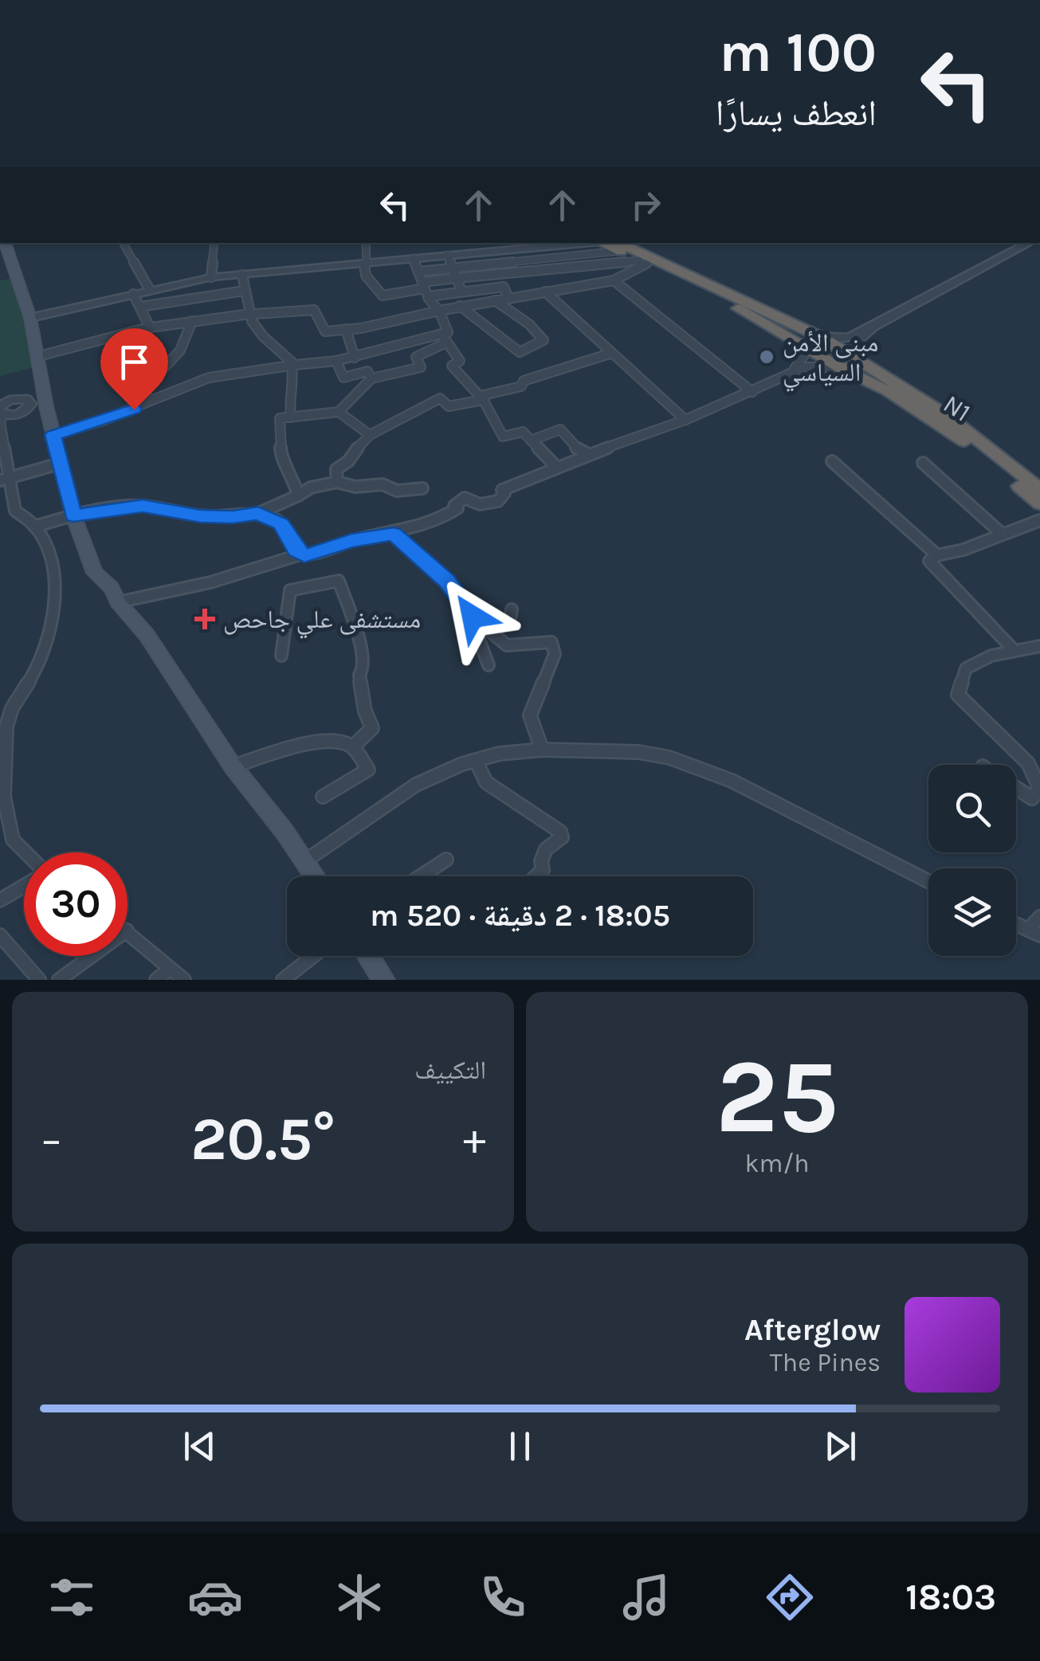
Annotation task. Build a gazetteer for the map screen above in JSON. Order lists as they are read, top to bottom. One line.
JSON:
{"streets":{"highway":["N1"]},"places":{"other":["مبنى الأمن السياسي"],"health":["مستشفى علي جاحص"]},"page":{"turn":["100 m","انعطف يسارًا"],"limit":"30","trip":"18:05 · 2 دقيقة · 520 m","tile":[["25","km/h"],"التكييف"],"heat":["−","20.5°","+"],"song":["Afterglow","The Pines"],"tabs":"18:03"}}
